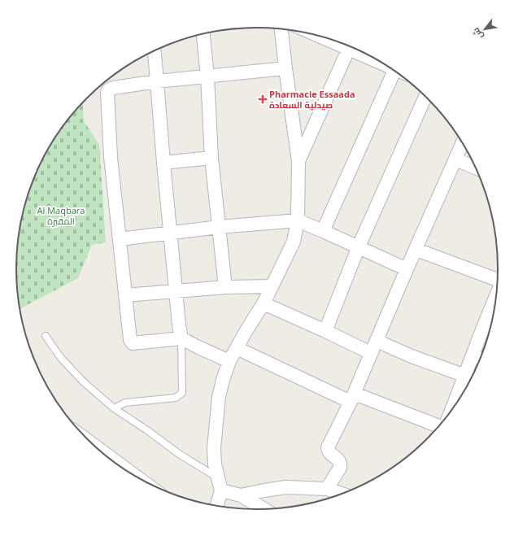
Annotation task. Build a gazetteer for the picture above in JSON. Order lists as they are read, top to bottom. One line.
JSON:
{"parks":["Al Maqbara المقبرة"],"places":{"health":["Pharmacie Essaada صيدلية السعادة"]},"north":"bottom left"}
